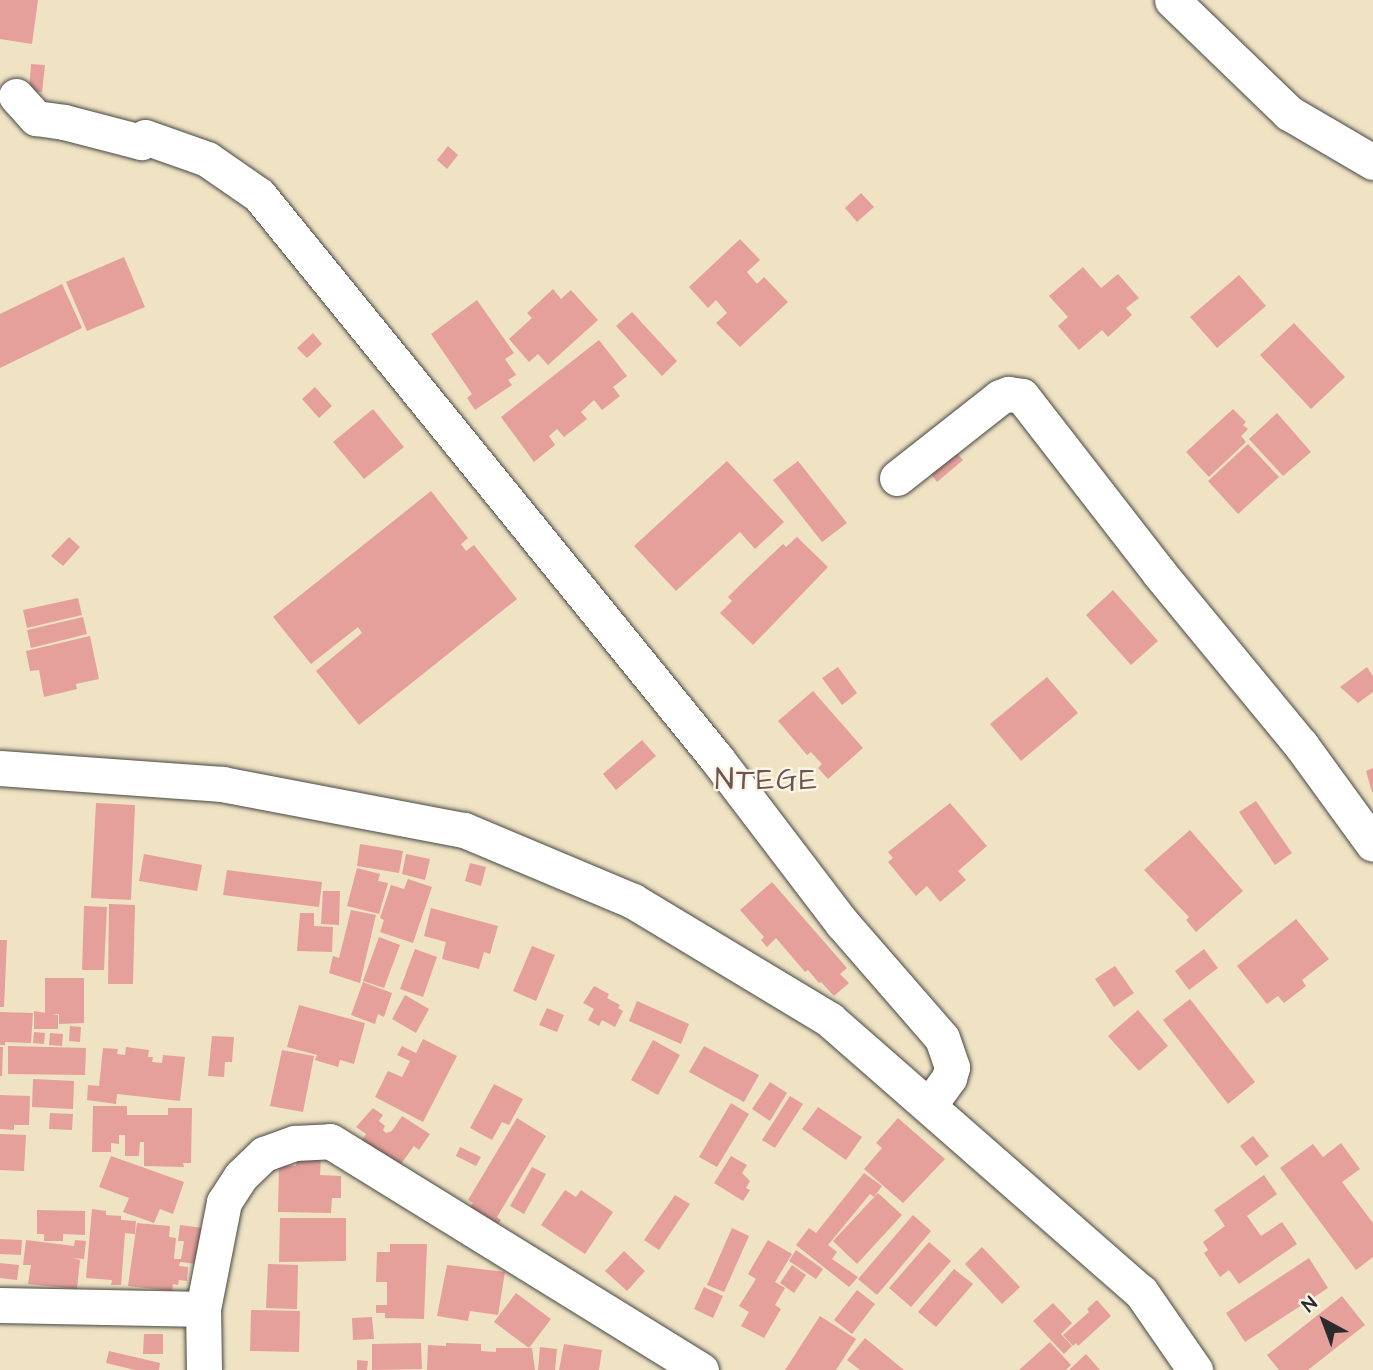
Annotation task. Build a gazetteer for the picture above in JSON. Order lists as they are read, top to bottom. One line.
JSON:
{"districts":["NTEGE"],"north":"top left"}
